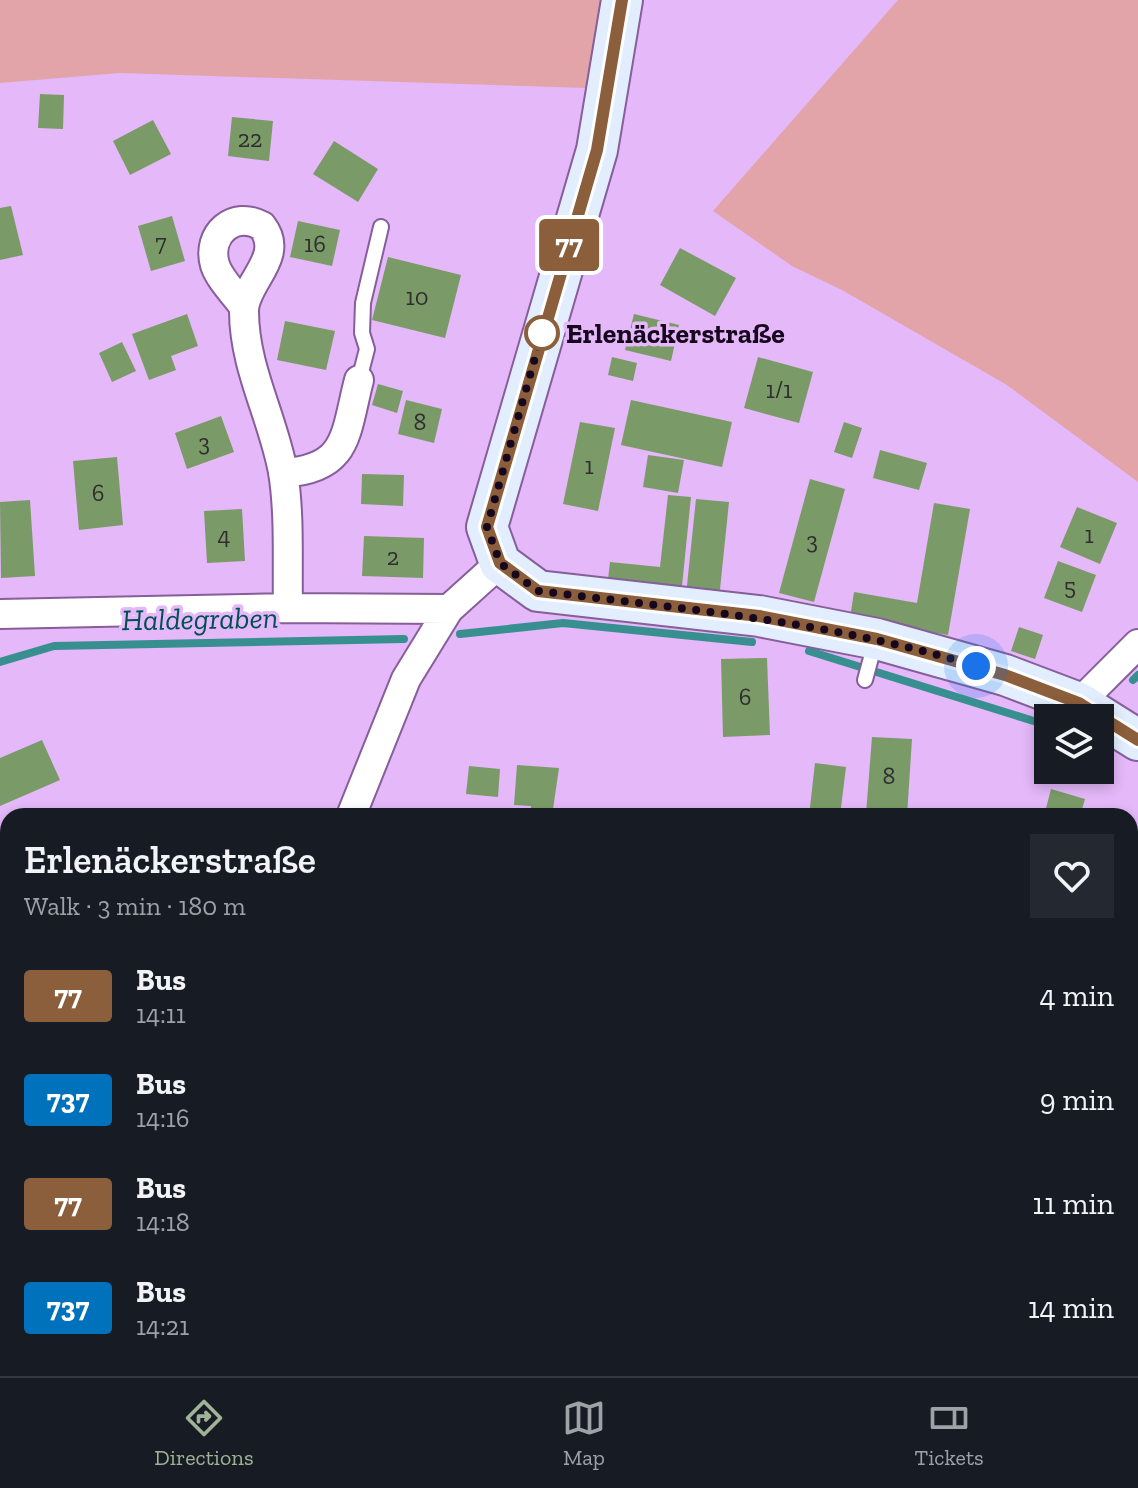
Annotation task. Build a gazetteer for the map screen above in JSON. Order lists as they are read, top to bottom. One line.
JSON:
{"water":["Haldegraben"],"places":["Erlenäckerstraße"],"lines":["bus line 77"],"house_numbers":["22","7","16","10","1/1","8","3","1","6","1","4","3","2","5","6","8"],"page":{"on_map":"77","heading":["Erlenäckerstraße","Walk · 3 min · 180 m"],"list":[{"mark":"77","name":"Bus","note":"14:11","value":"4 min"},{"mark":"737","name":"Bus","note":"14:16","value":"9 min"},{"mark":"77","name":"Bus","note":"14:18","value":"11 min"},{"mark":"737","name":"Bus","note":"14:21","value":"14 min"}],"tabs":["Directions","Map","Tickets"]}}
